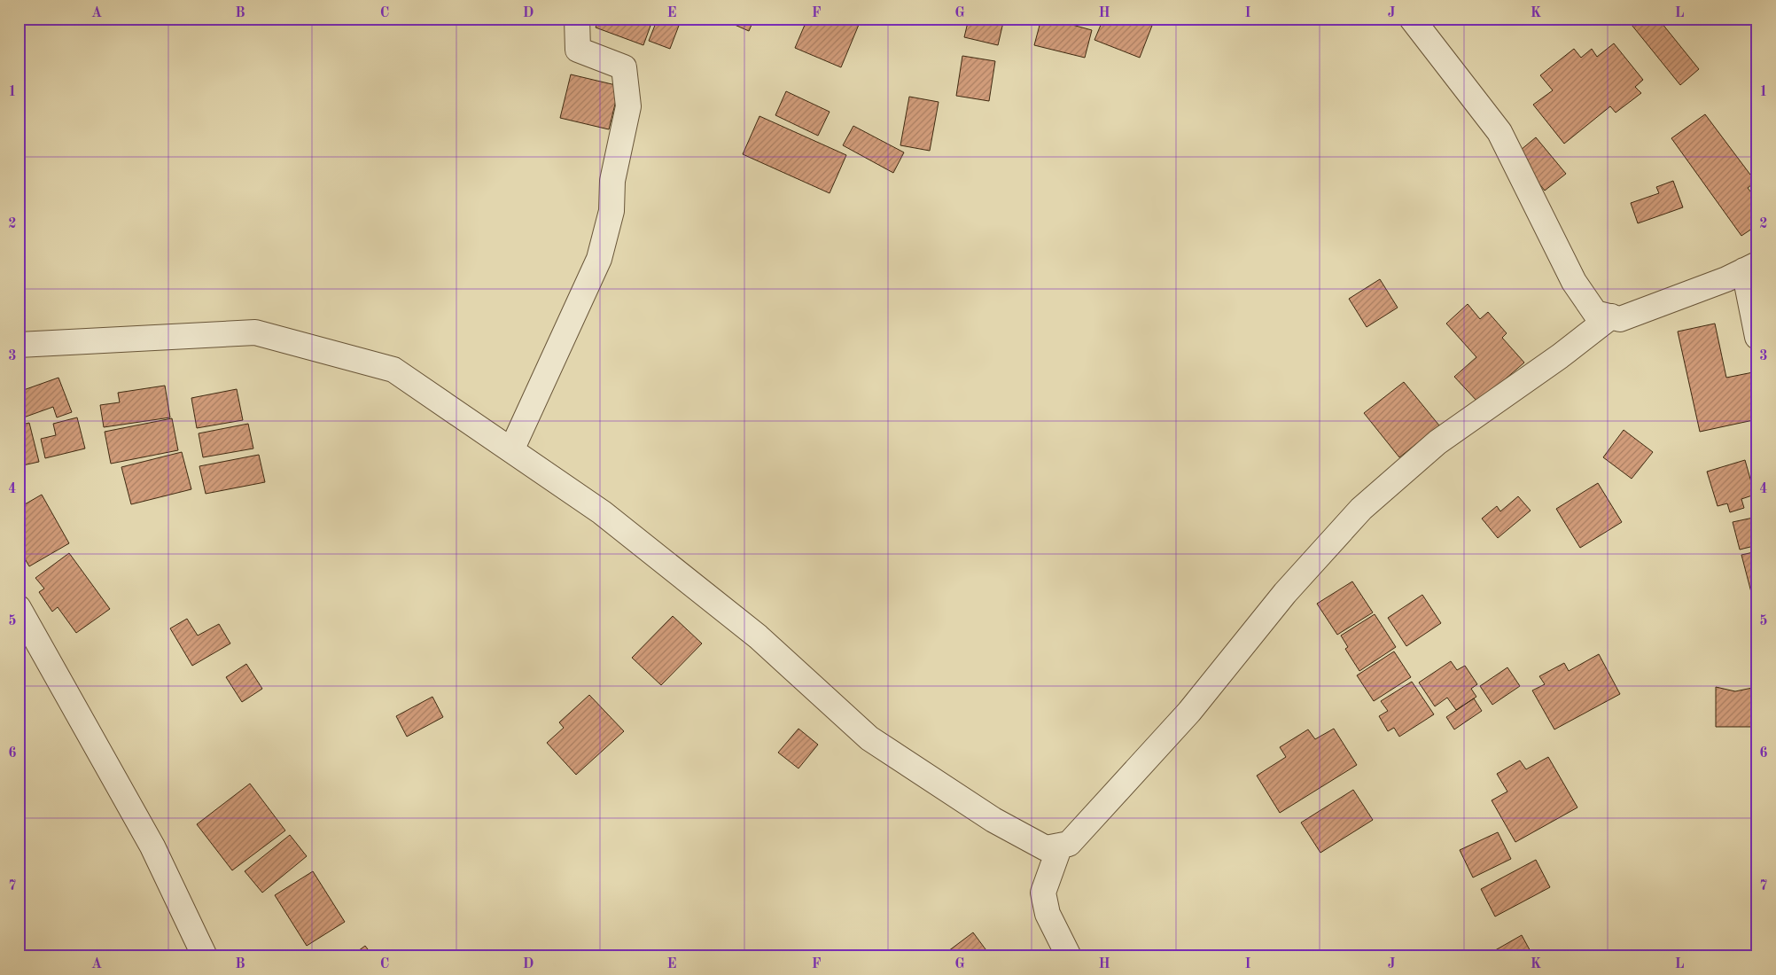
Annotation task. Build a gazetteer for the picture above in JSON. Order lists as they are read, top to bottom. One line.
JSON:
{"grid":{"columns":["A","B","C","D","E","F","G","H","I","J","K","L"],"rows":["1","2","3","4","5","6","7"]}}
